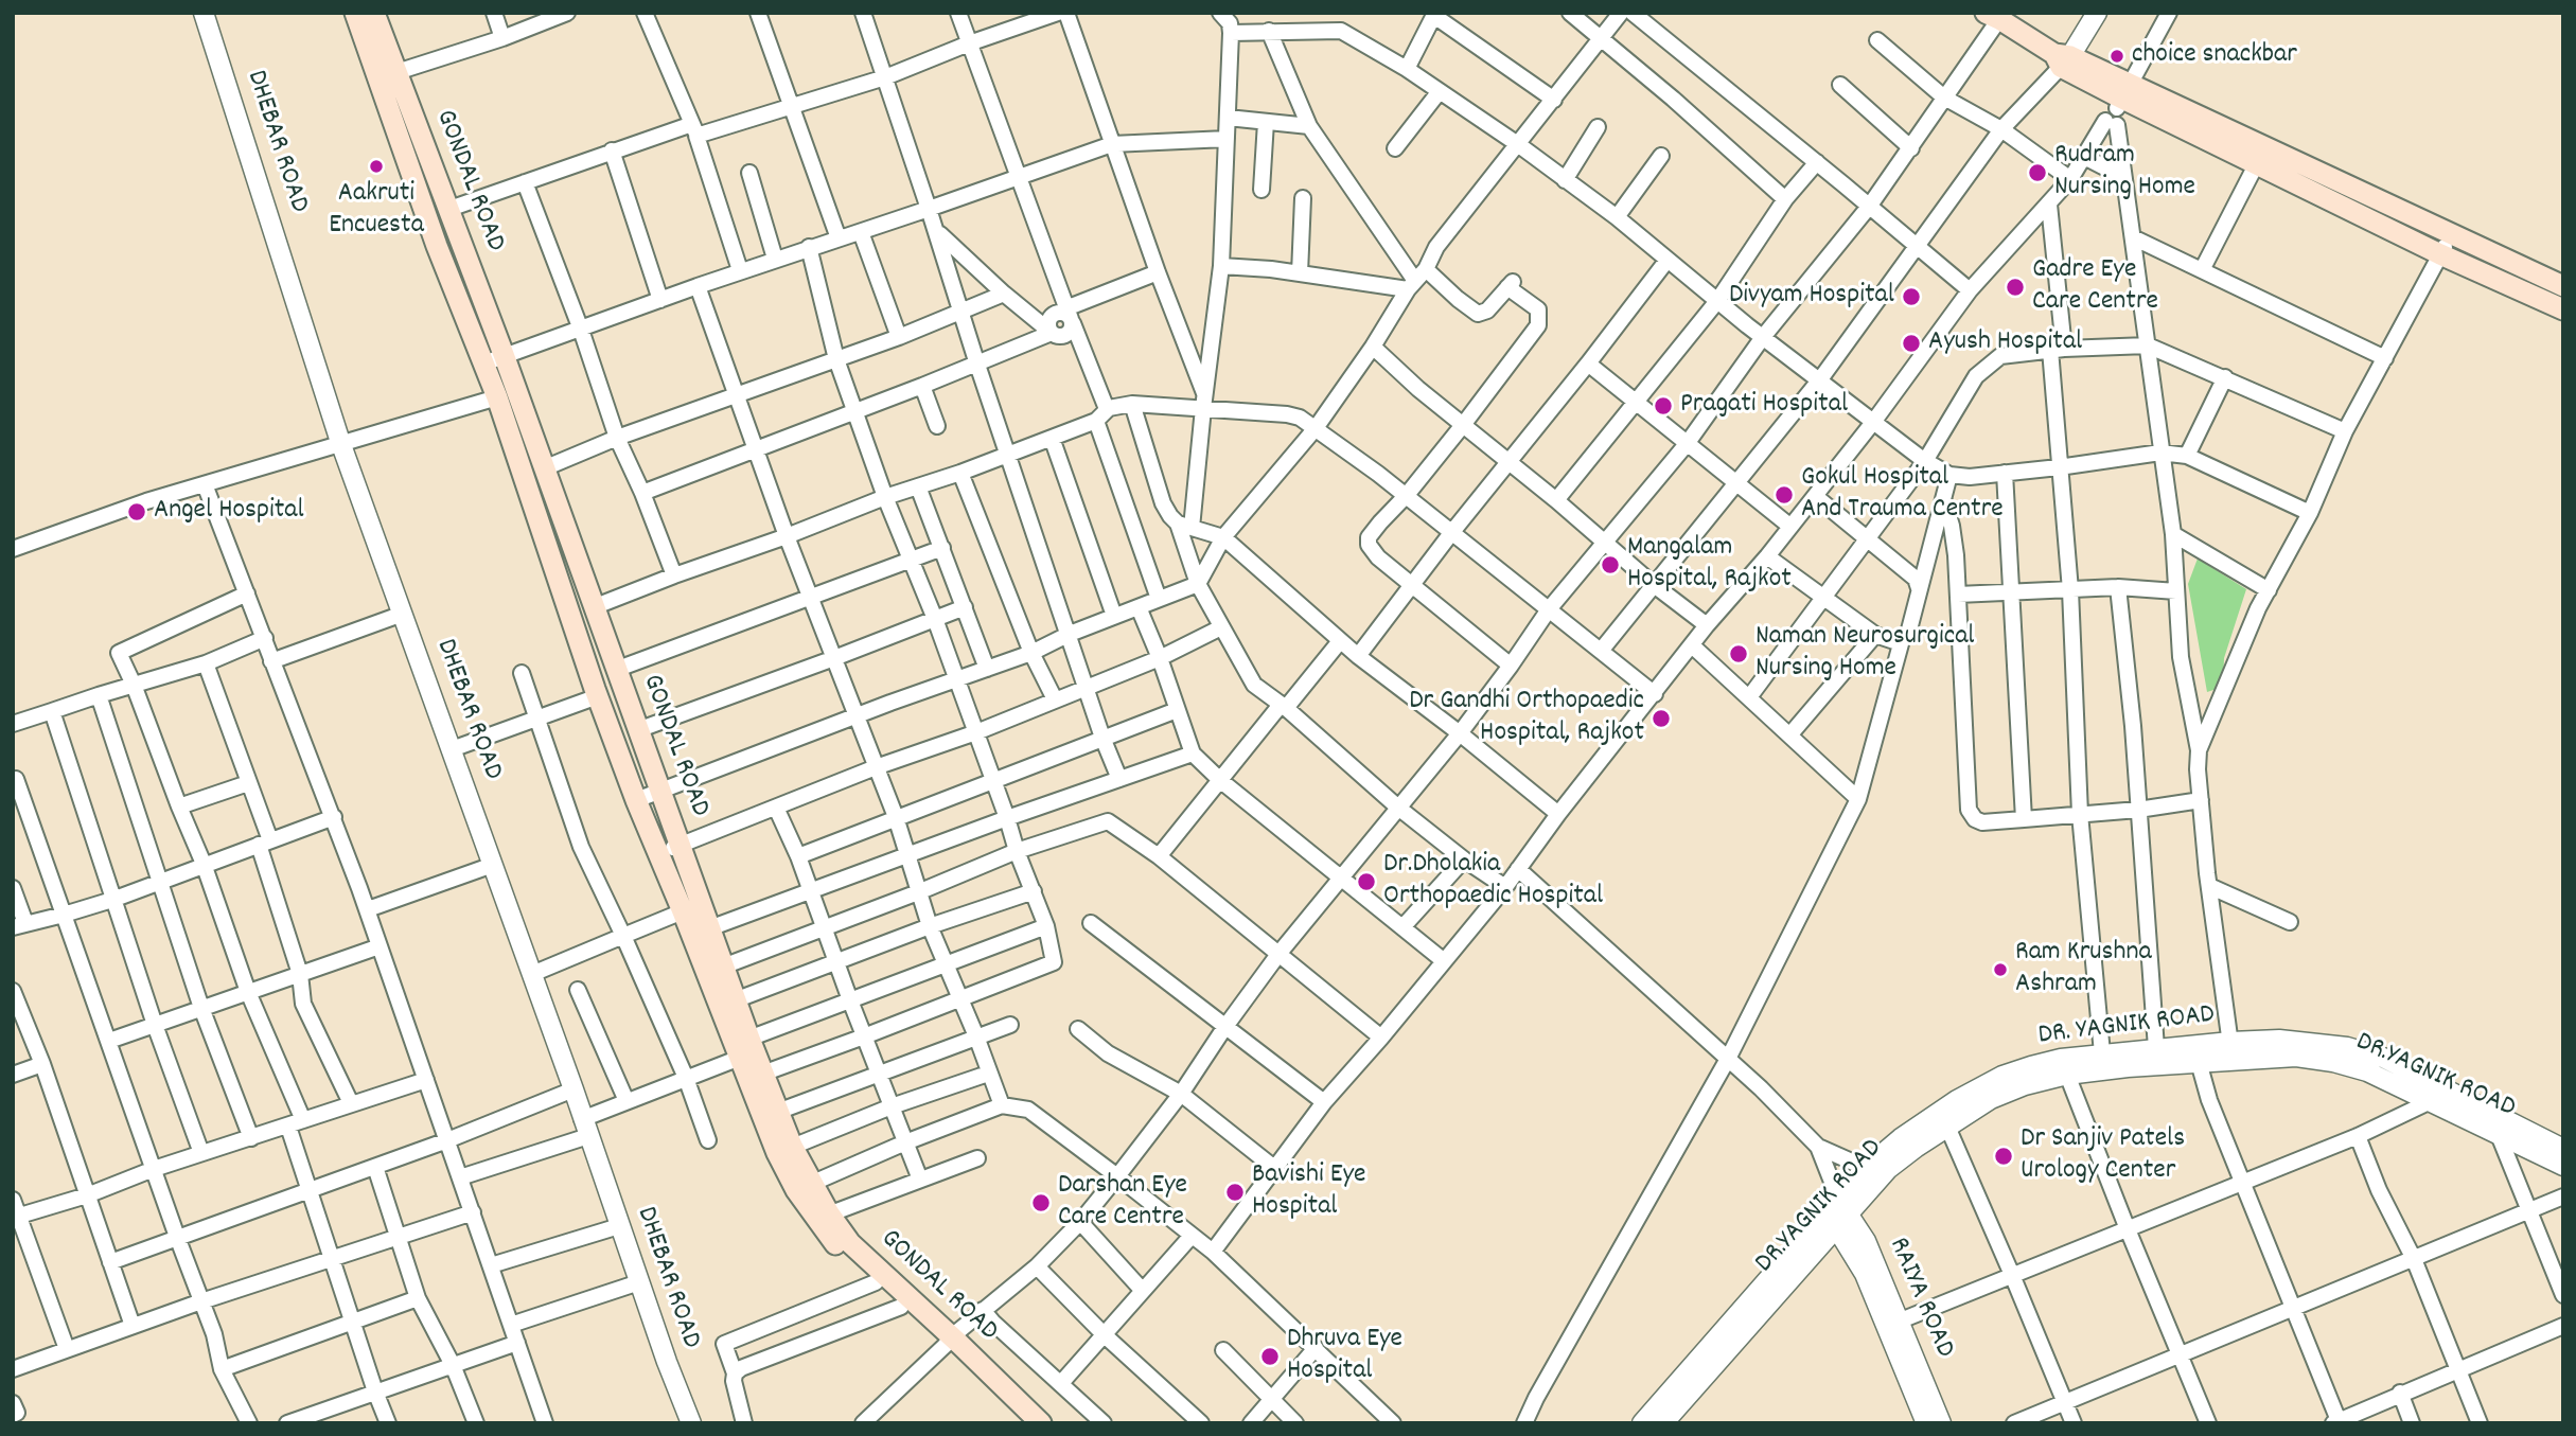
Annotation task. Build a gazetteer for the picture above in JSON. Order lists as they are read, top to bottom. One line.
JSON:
{"streets":{"main road":["GONDAL ROAD"],"street":["DHEBAR ROAD","DR. YAGNIK ROAD","DR.YAGNIK ROAD","RAIYA ROAD"]},"crossings":[["DR. YAGNIK ROAD","DR.YAGNIK ROAD"],["DR. YAGNIK ROAD","RAIYA ROAD"],["DR.YAGNIK ROAD","RAIYA ROAD"]],"places":["choice snackbar","Aakruti Encuesta","Rudram Nursing Home","Gadre Eye Care Centre","Divyam Hospital","Ayush Hospital","Pragati Hospital","Gokul Hospital And Trauma Centre","Angel Hospital","Mangalam Hospital, Rajkot","Naman Neurosurgical Nursing Home","Dr Gandhi Orthopaedic Hospital, Rajkot","Dr.Dholakia Orthopaedic Hospital","Ram Krushna Ashram","Dr Sanjiv Patels Urology Center","Bavishi Eye Hospital","Darshan Eye Care Centre","Dhruva Eye Hospital"]}
